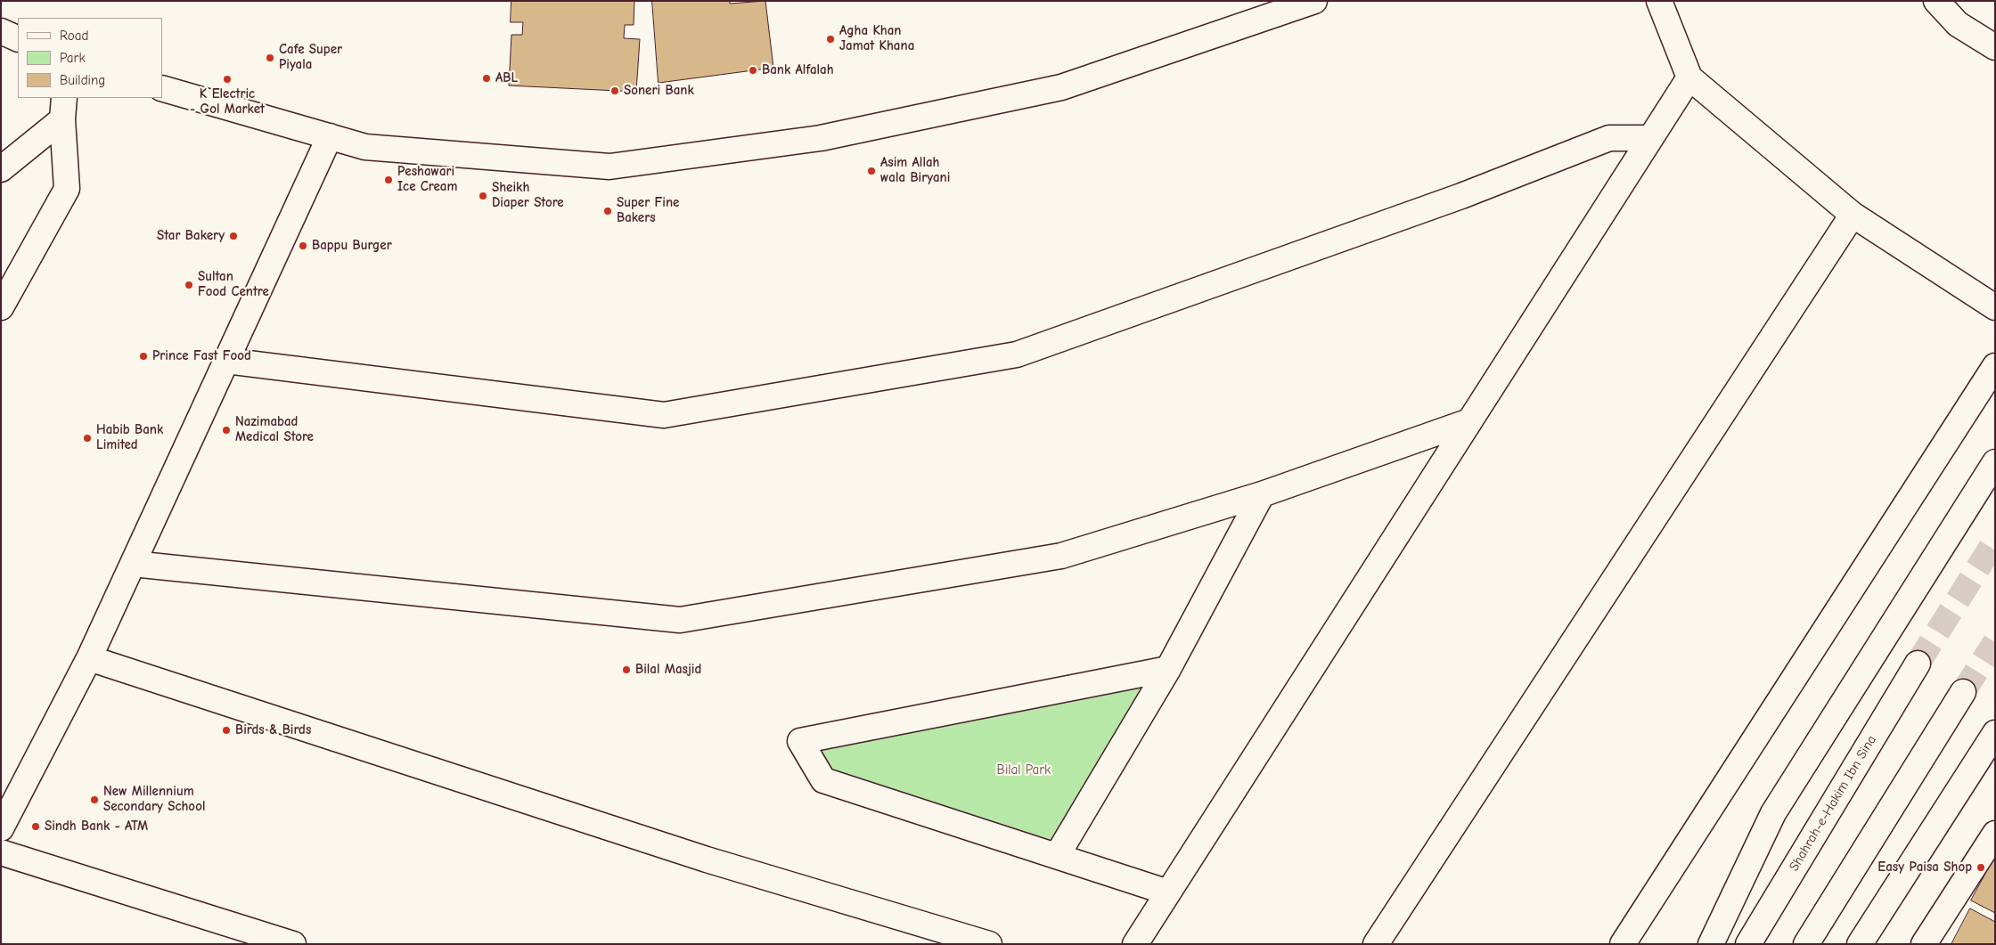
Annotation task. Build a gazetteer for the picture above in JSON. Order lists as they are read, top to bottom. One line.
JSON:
{"streets":{"main road":["Shahrah-e-Hakim Ibn Sina"]},"parks":["Bilal Park"],"places":["Agha Khan Jamat Khana","Cafe Super Piyala","Bank Alfalah","ABL","K Electric - Gol Market","Soneri Bank","Asim Allah wala Biryani","Peshawari Ice Cream","Sheikh Diaper Store","Super Fine Bakers","Star Bakery","Bappu Burger","Sultan Food Centre","Prince Fast Food","Nazimabad Medical Store","Habib Bank Limited","Bilal Masjid","Birds & Birds","New Millennium Secondary School","Sindh Bank - ATM","Easy Paisa Shop"],"legend":["Road","Park","Building"]}
